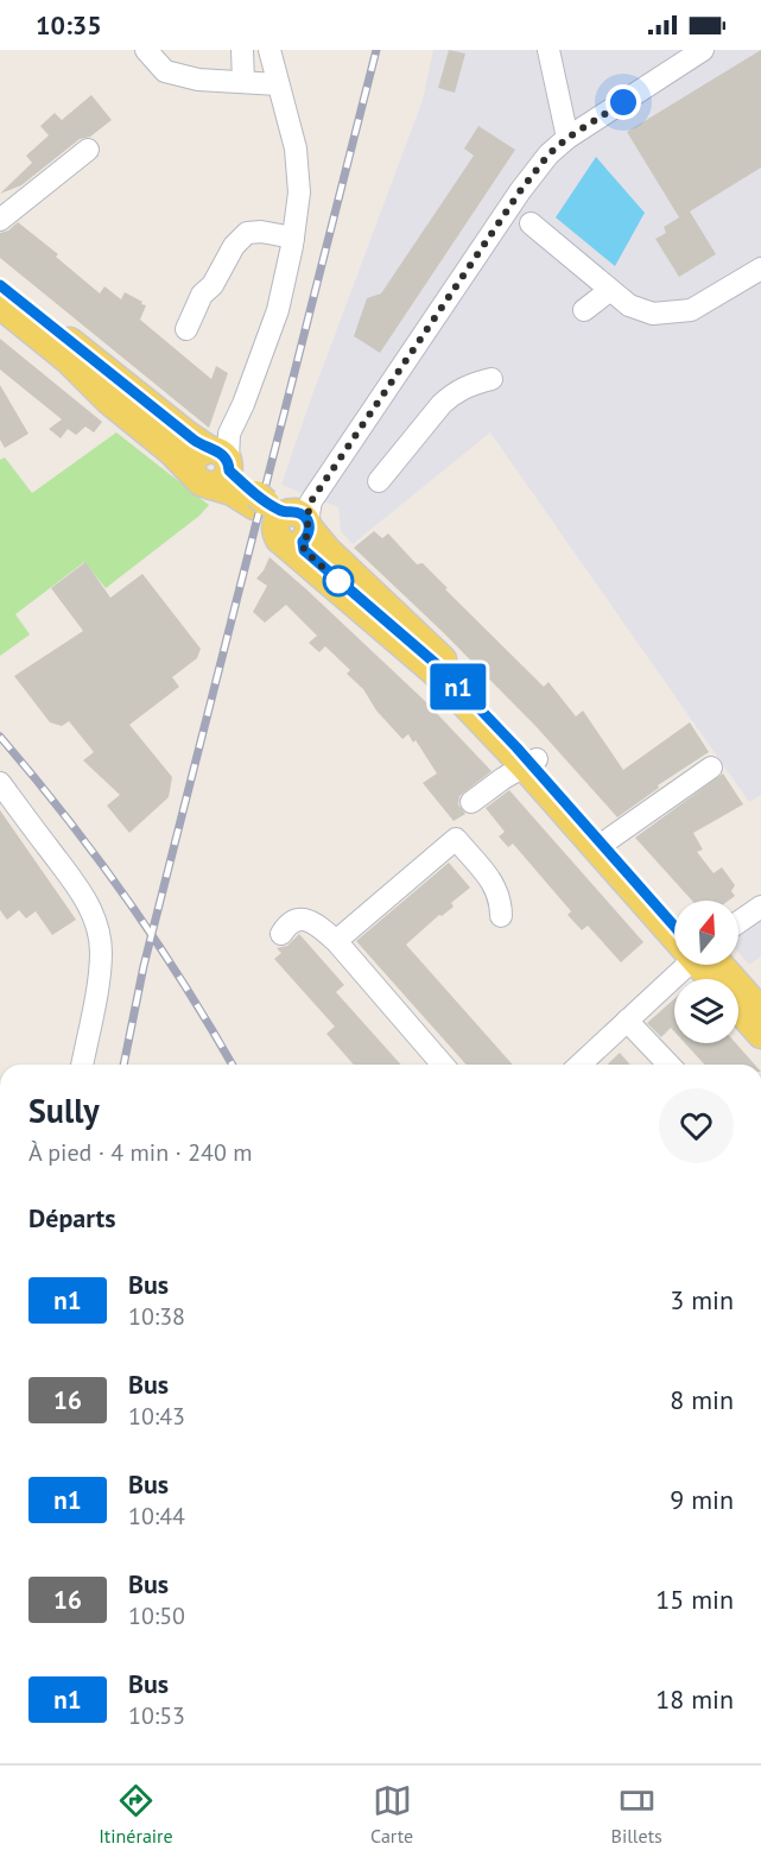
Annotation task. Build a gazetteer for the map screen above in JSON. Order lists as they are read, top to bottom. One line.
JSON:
{"lines":["bus line n1"],"north":"top","page":{"status":"10:35","on_map":"n1","heading":[["Sully","À pied · 4 min · 240 m"],"Départs"],"list":[{"mark":"n1","name":"Bus","note":"10:38","value":"3 min"},{"mark":"16","name":"Bus","note":"10:43","value":"8 min"},{"mark":"n1","name":"Bus","note":"10:44","value":"9 min"},{"mark":"16","name":"Bus","note":"10:50","value":"15 min"},{"mark":"n1","name":"Bus","note":"10:53","value":"18 min"}],"tabs":["Itinéraire","Carte","Billets"]}}
